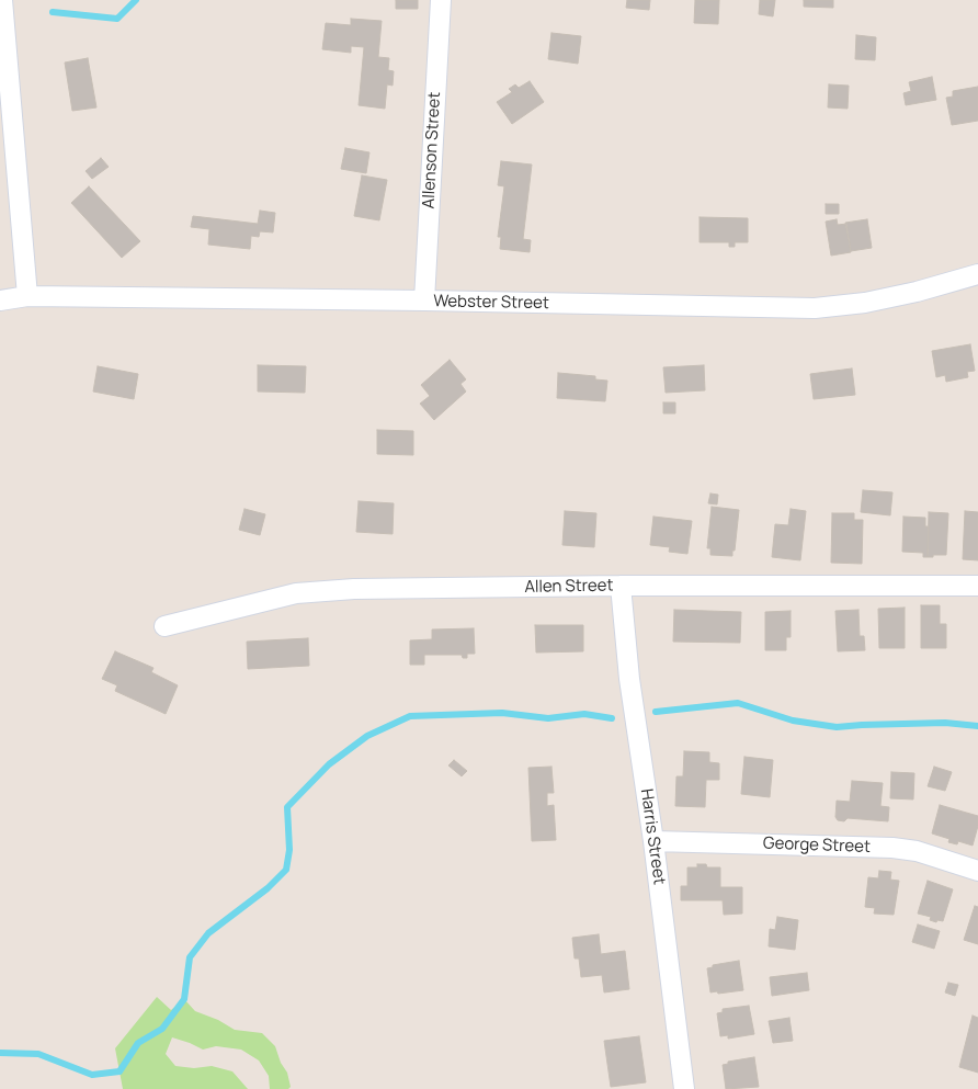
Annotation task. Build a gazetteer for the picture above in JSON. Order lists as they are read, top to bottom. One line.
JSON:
{"streets":{"street":["Allenson Street","Webster Street","Allen Street","Harris Street","George Street"]},"crossings":[["Allenson Street","Webster Street"],["Allen Street","Harris Street"],["Harris Street","George Street"]]}
